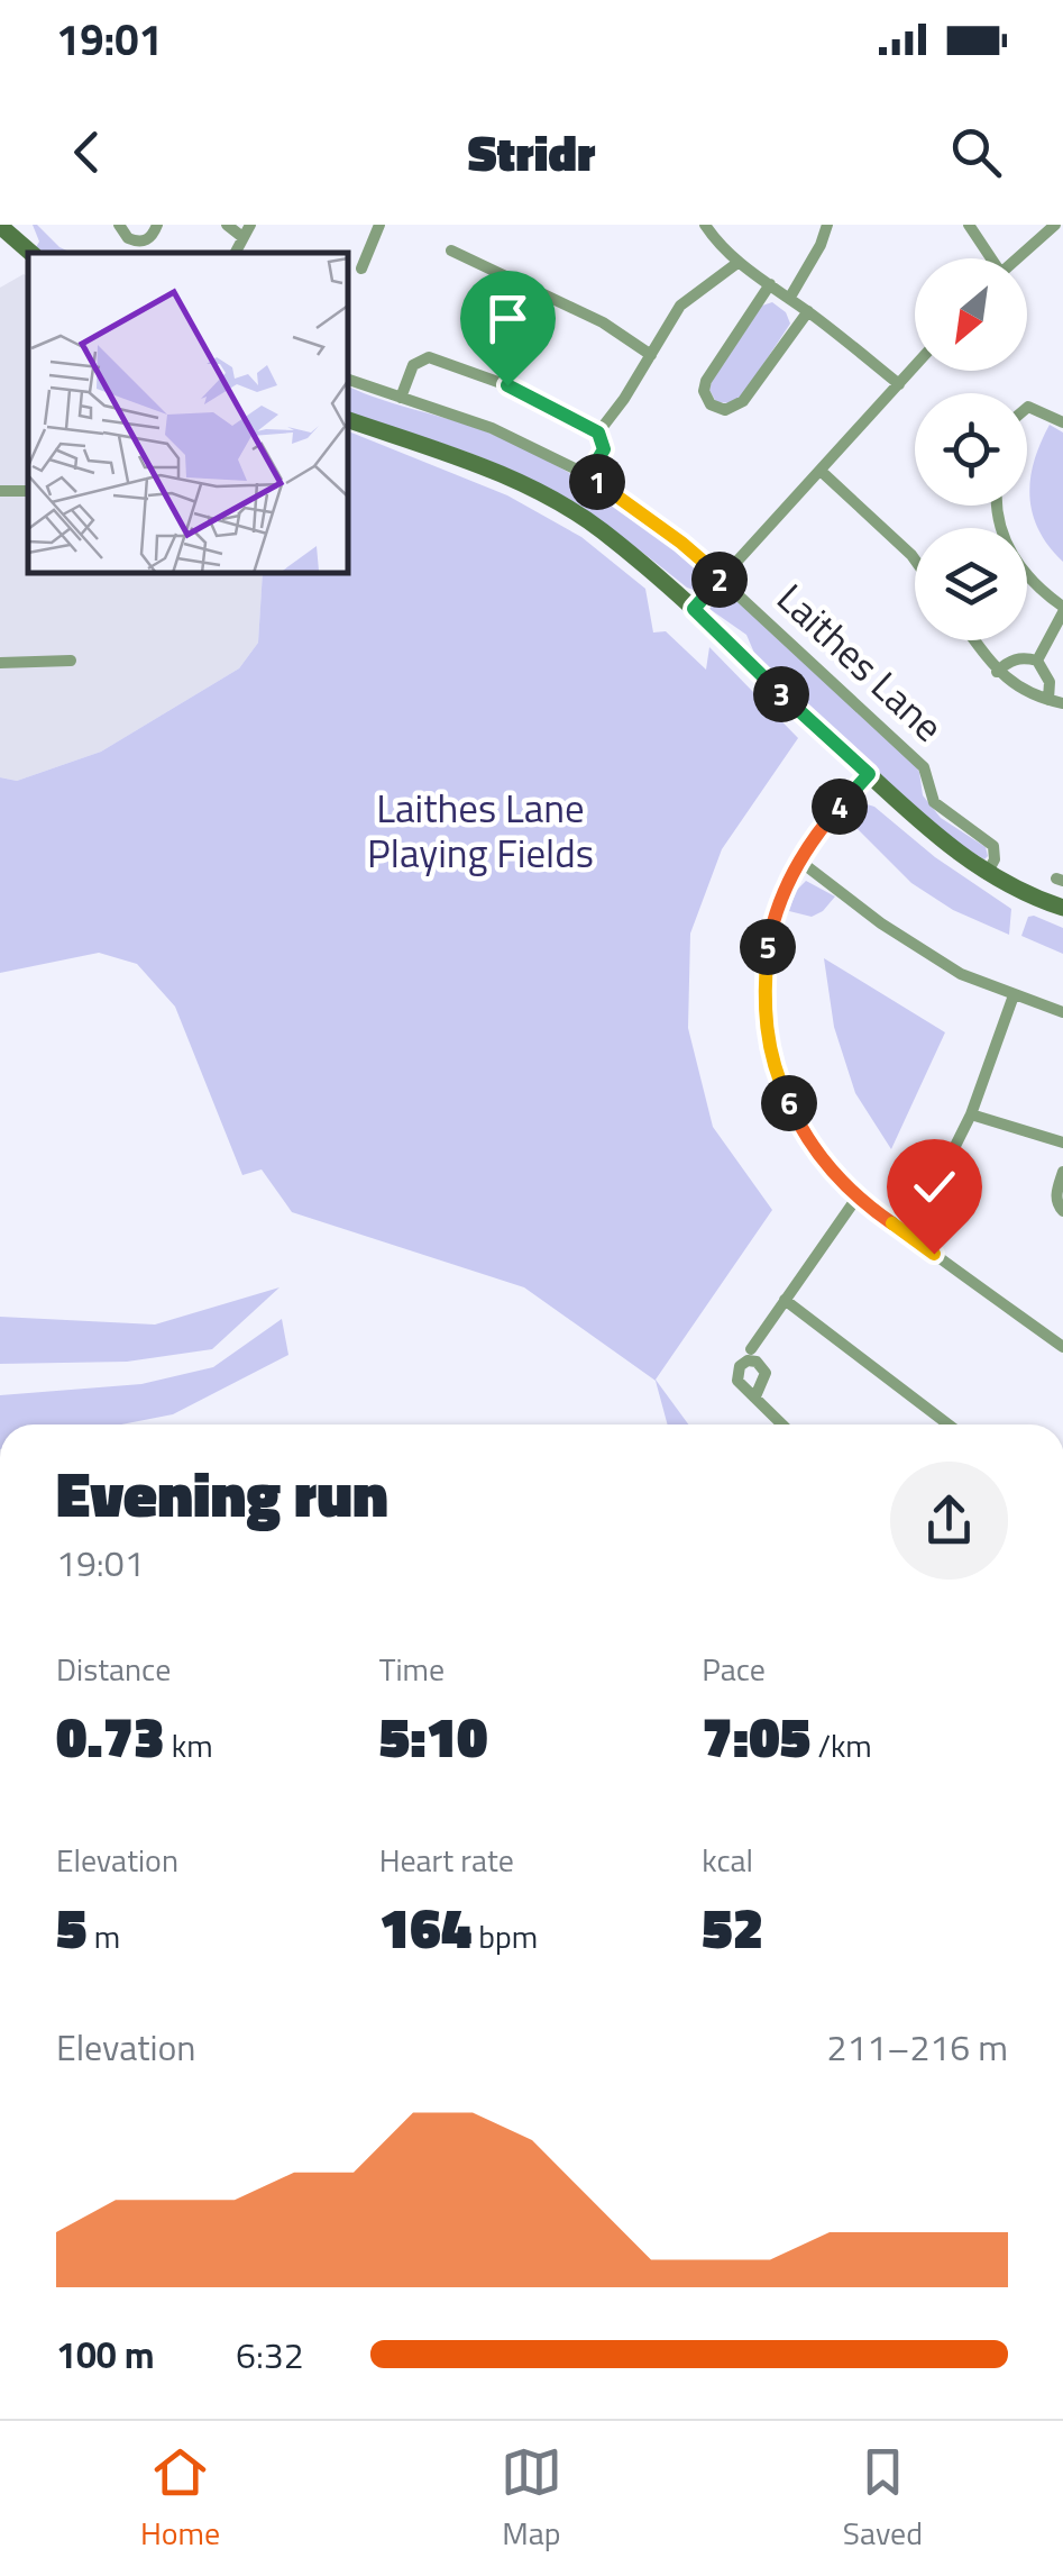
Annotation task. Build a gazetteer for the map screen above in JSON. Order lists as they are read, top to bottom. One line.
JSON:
{"streets":{"main road":["Laithes Lane"]},"parks":["Laithes Lane Playing Fields"],"north":"bottom left","page":{"status":"19:01","header":"Stridr","pins":["1","2","3","4","5","6"],"heading":["Evening run","19:01"],"stats":[["Distance","0.73 km"],["Time","5:10"],["Pace","7:05 /km"],["Elevation","5 m"],["Heart rate","164 bpm"],["kcal","52"]],"chart":["Elevation","211–216 m"],"list":[{"name":"100 m","note":"6:32"}],"tabs":["Home","Map","Saved"]}}
